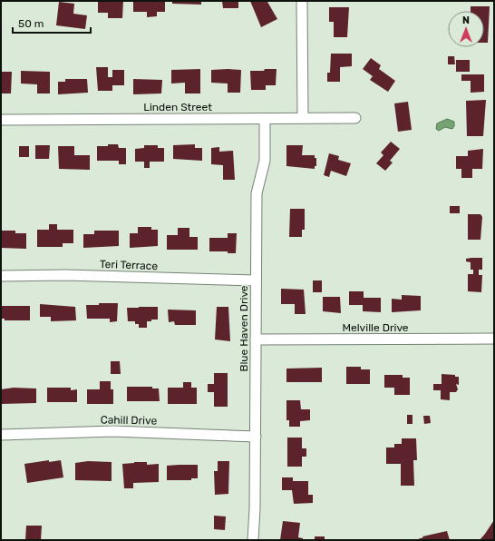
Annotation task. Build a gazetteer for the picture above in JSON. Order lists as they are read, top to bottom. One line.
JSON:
{"streets":{"street":["Linden Street","Teri Terrace","Melville Drive","Blue Haven Drive","Cahill Drive"]},"crossings":[["Linden Street","Blue Haven Drive"],["Teri Terrace","Blue Haven Drive"],["Melville Drive","Blue Haven Drive"],["Blue Haven Drive","Cahill Drive"]],"scale_bar":"50 m","north":"top"}
